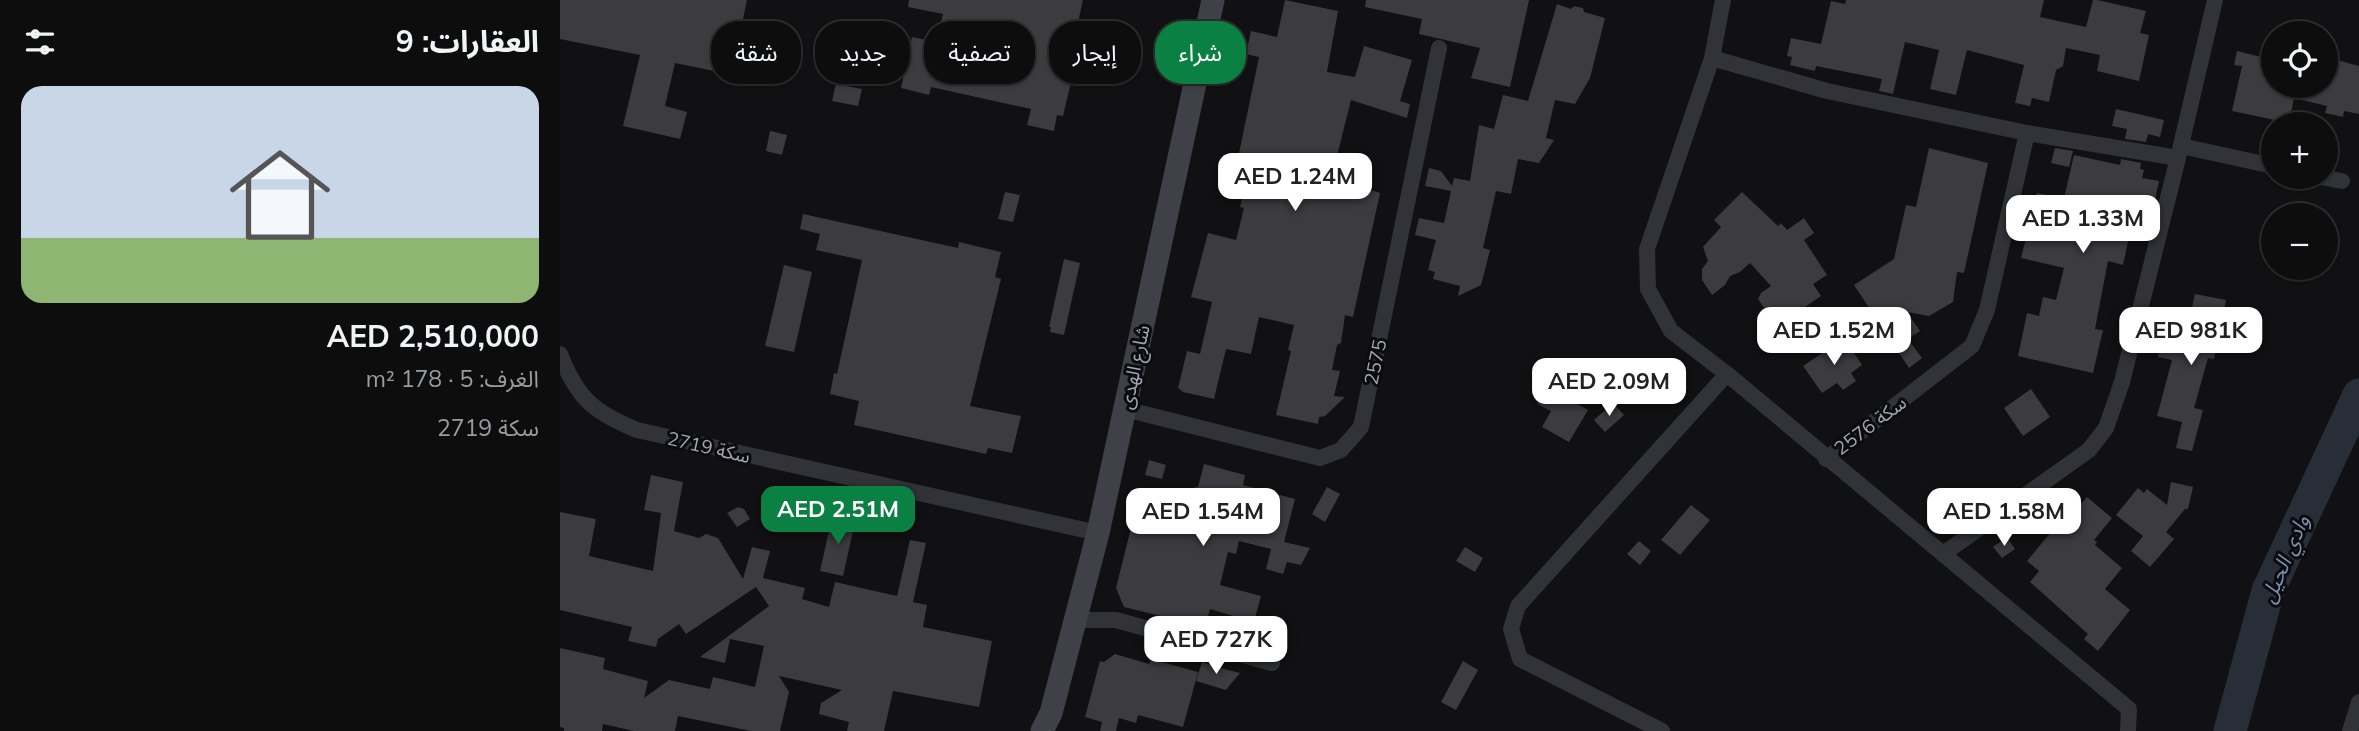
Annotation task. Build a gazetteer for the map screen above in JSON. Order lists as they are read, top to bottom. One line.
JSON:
{"streets":{"street":["2575","شارع الهدى","سكة 2576","سكة 2719"]},"crossings":[["2575","شارع الهدى"],["شارع الهدى","سكة 2719"]],"water":["وادي الحيل"],"page":{"heading":"العقارات: 9","map_buttons":["+","−"],"chip":["شراء","إيجار","تصفية","جديد","شقة"],"list":[{"name":"AED 2,510,000","note":"الغرف: 5 · 178 m² · سكة 2719"}],"price":["AED 1.24M","AED 1.33M","AED 1.52M","AED 981K","AED 2.09M","AED 2.51M","AED 1.54M","AED 1.58M","AED 727K"]}}
